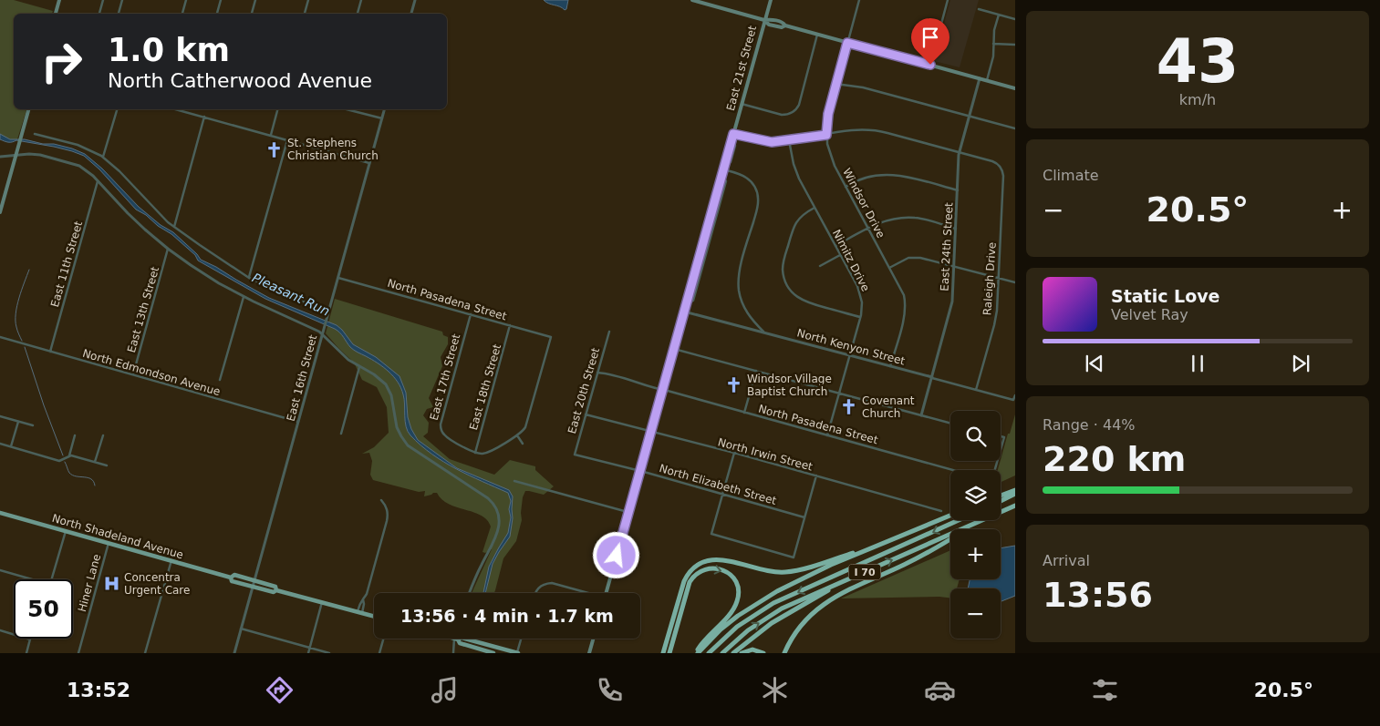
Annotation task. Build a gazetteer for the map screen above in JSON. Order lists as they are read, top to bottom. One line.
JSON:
{"streets":{"highway":["I 70"],"main road":["East 21st Street","North Shadeland Avenue"],"street":["Windsor Drive","East 24th Street","Nimitz Drive","East 11th Street","Raleigh Drive","North Pasadena Street","East 13th Street","North Kenyon Street","North Edmondson Avenue","East 17th Street","East 16th Street","East 18th Street","East 20th Street","North Irwin Street","North Elizabeth Street","Hiner Lane"]},"crossings":[["East 21st Street","North Pasadena Street"],["East 21st Street","North Kenyon Street"],["East 21st Street","North Irwin Street"],["East 21st Street","North Elizabeth Street"],["Windsor Drive","North Kenyon Street"],["East 24th Street","Raleigh Drive"],["East 24th Street","North Kenyon Street"],["Nimitz Drive","North Pasadena Street"],["Nimitz Drive","North Kenyon Street"],["East 11th Street","North Edmondson Avenue"],["Raleigh Drive","North Kenyon Street"],["North Pasadena Street","East 17th Street"],["North Pasadena Street","East 16th Street"],["North Pasadena Street","East 18th Street"],["North Pasadena Street","East 20th Street"],["East 13th Street","North Edmondson Avenue"],["North Edmondson Avenue","East 16th Street"],["East 17th Street","East 18th Street"],["East 16th Street","North Shadeland Avenue"],["East 20th Street","North Irwin Street"],["East 20th Street","North Elizabeth Street"],["North Shadeland Avenue","Hiner Lane"]],"water":["Pleasant Run"],"places":{"church":["St. Stephens Christian Church","Windsor Village Baptist Church","Covenant Church"],"hospital":["Concentra Urgent Care"]},"page":{"tile":[["43","km/h"],"Climate",["Range · 44%","220 km"],["Arrival","13:56"]],"turn":["1.0 km","North Catherwood Avenue"],"heat":["−","20.5°","+"],"song":["Static Love","Velvet Ray"],"map_buttons":["+","−"],"limit":"50","trip":"13:56 · 4 min · 1.7 km","tabs":["13:52","20.5°"]}}
